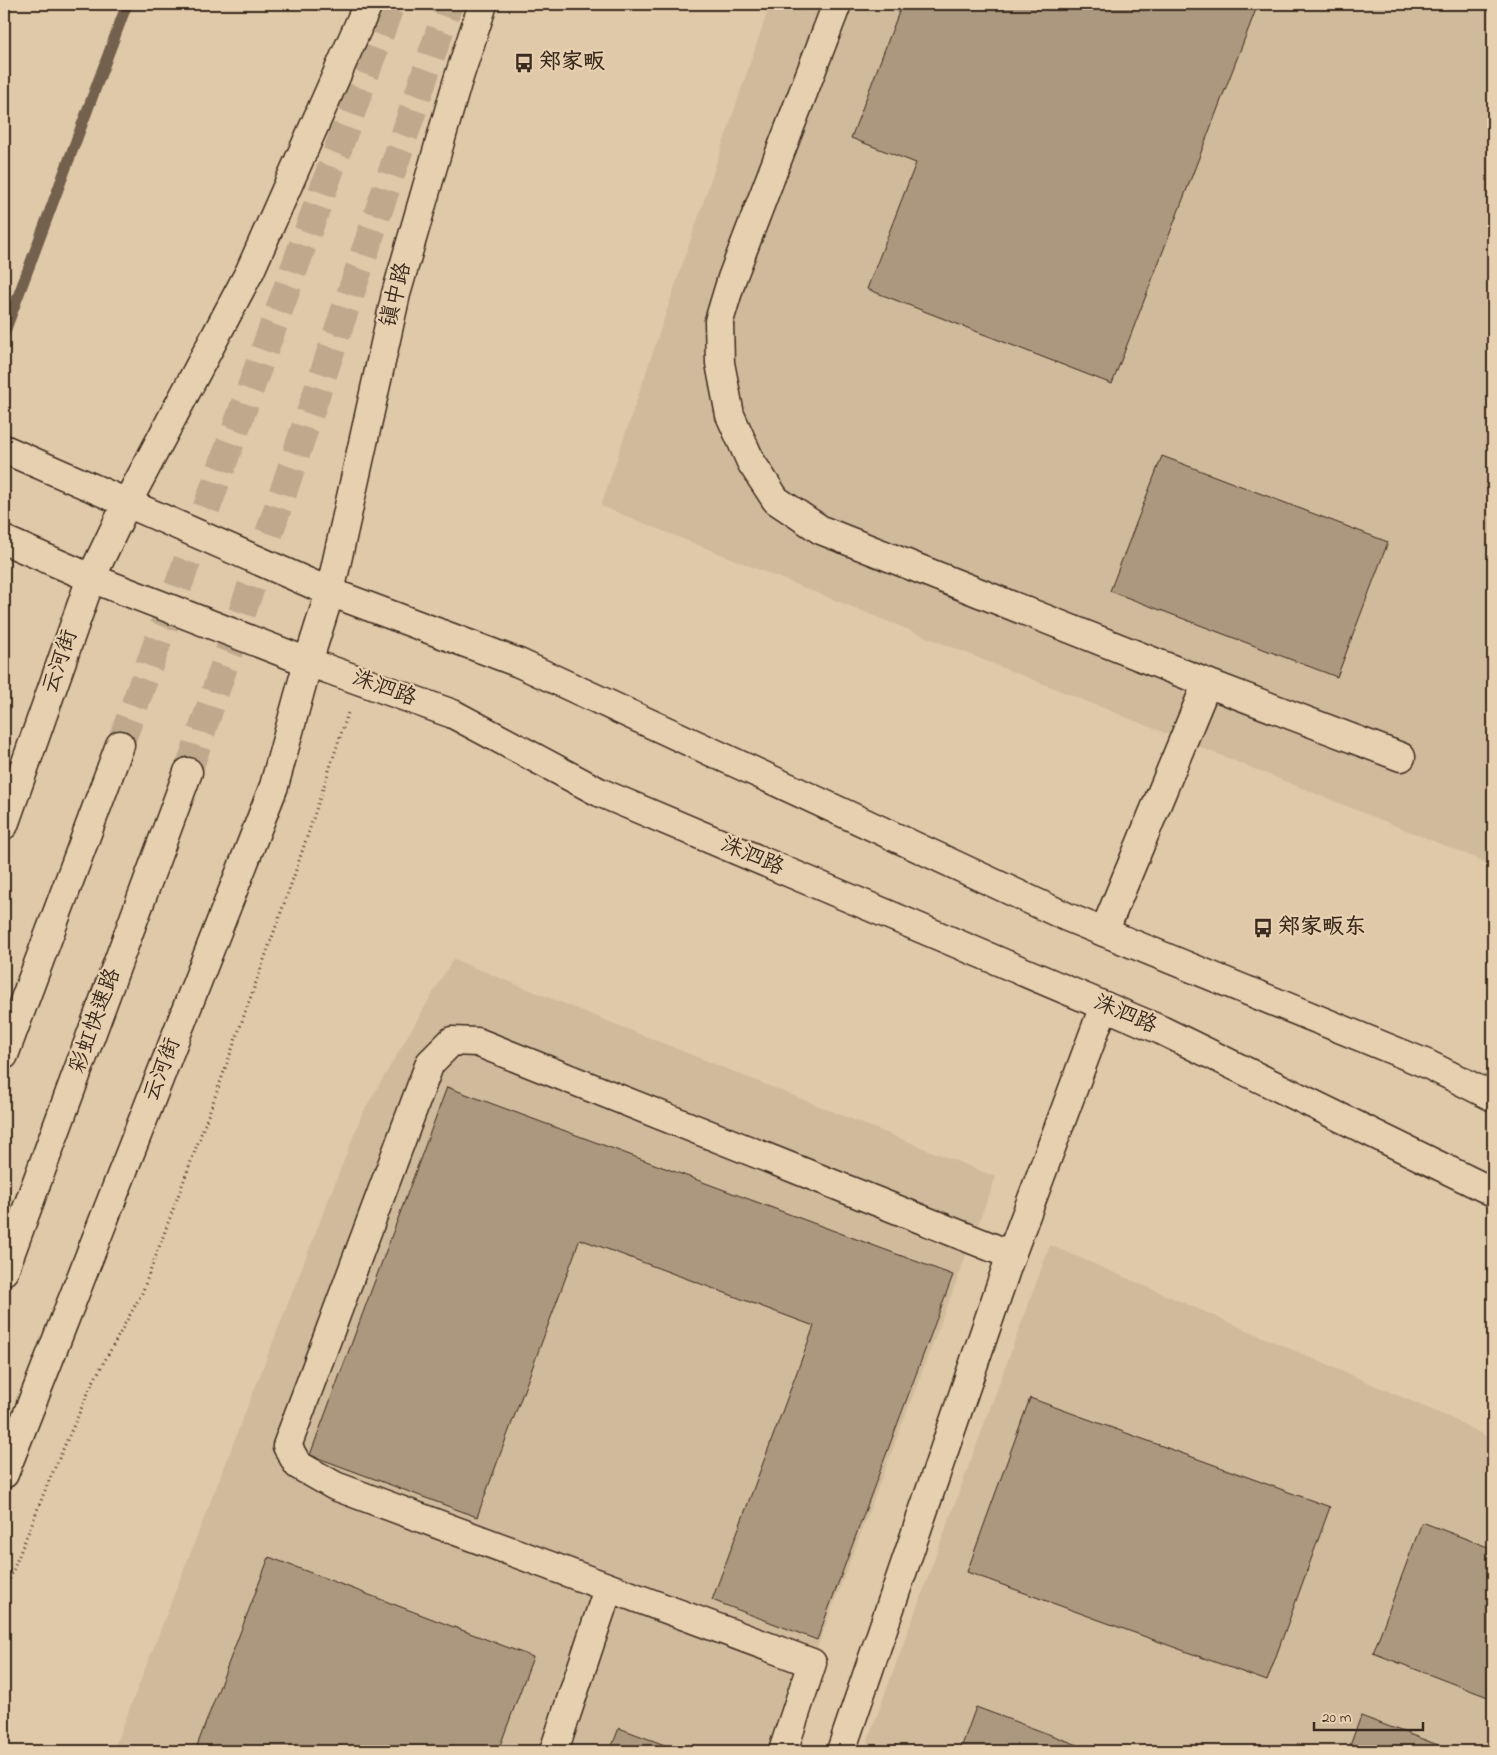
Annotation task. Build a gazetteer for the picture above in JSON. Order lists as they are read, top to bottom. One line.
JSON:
{"streets":{"main road":["镇中路","云河街","洙泗路","彩虹快速路"]},"crossings":[["镇中路","云河街"],["镇中路","洙泗路"],["云河街","洙泗路"]],"places":{"bus stop":["郑家畈","郑家畈东"]},"scale_bar":"20 m"}
